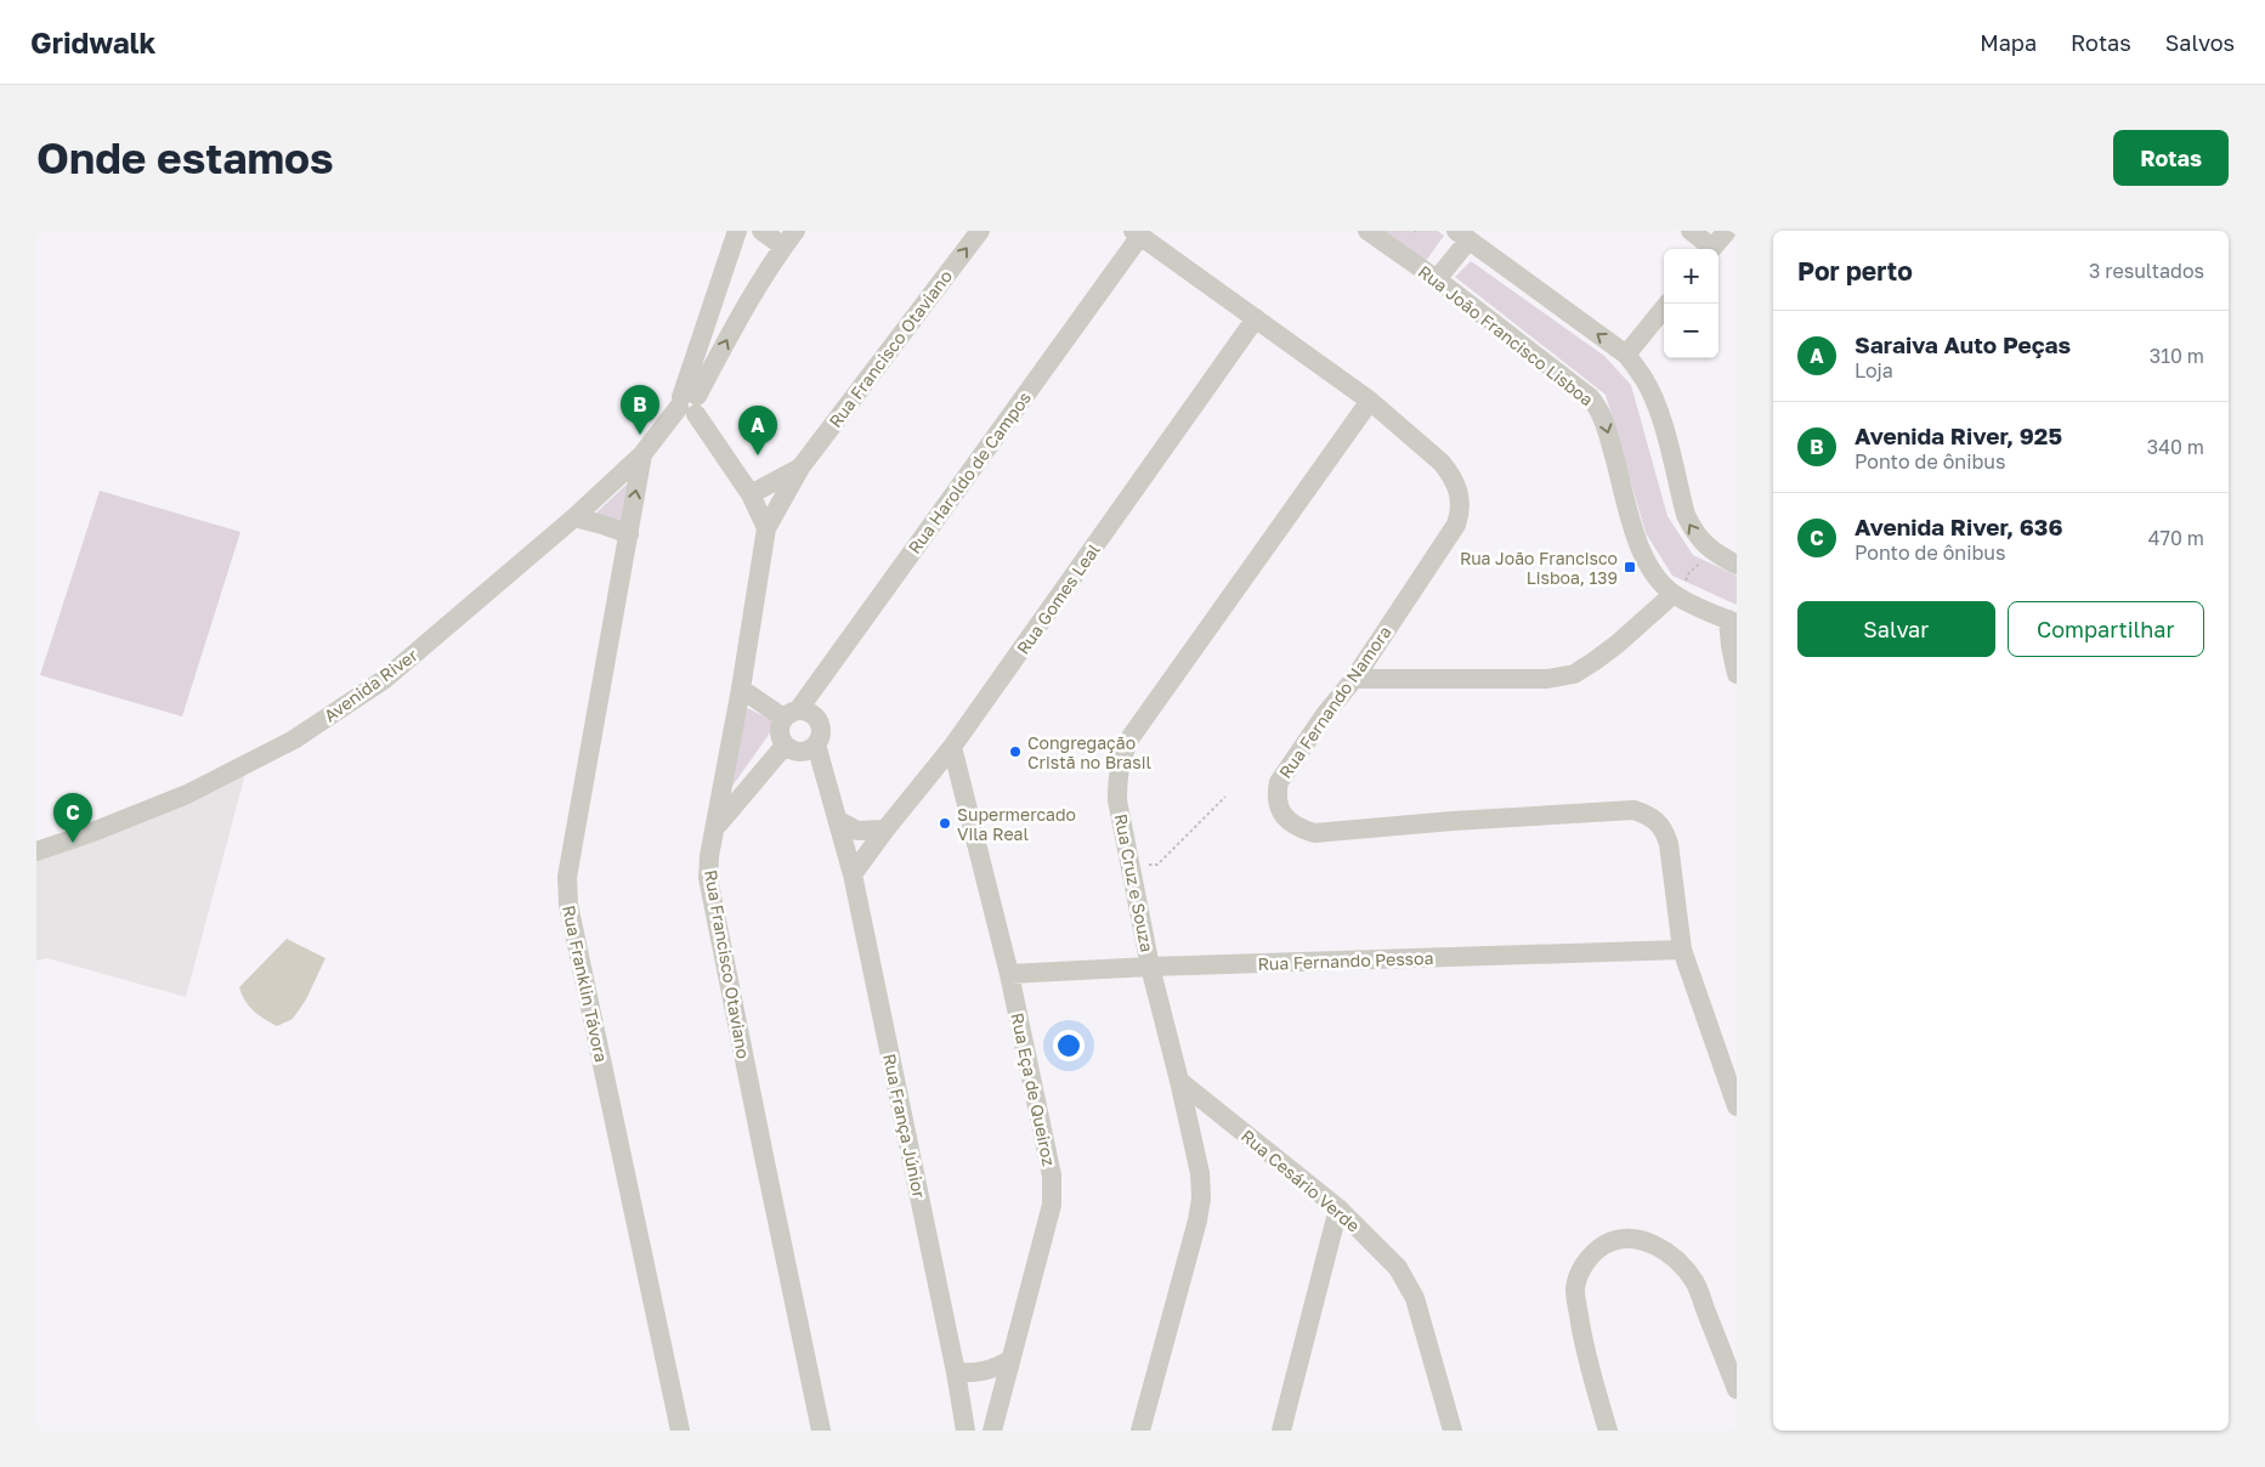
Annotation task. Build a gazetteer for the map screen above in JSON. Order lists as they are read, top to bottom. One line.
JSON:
{"streets":{"street":["Rua João Francisco Lisboa","Rua Francisco Otaviano","Rua Haroldo de Campos","Rua Gomes Leal","Avenida River","Rua Fernando Namora","Rua Cruz e Souza","Rua Fernando Pessoa","Rua Franklin Távora","Rua Eça de Queiroz","Rua França Júnior","Rua Cesário Verde"]},"crossings":[["Rua Haroldo de Campos","Rua Fernando Namora"],["Rua Haroldo de Campos","Rua França Júnior"],["Rua Gomes Leal","Rua Fernando Namora"],["Rua Gomes Leal","Rua Eça de Queiroz"],["Rua Gomes Leal","Rua França Júnior"],["Avenida River","Rua Franklin Távora"],["Rua Fernando Namora","Rua Cruz e Souza"],["Rua Fernando Namora","Rua Fernando Pessoa"],["Rua Cruz e Souza","Rua Fernando Pessoa"],["Rua Cruz e Souza","Rua Cesário Verde"],["Rua Fernando Pessoa","Rua Eça de Queiroz"]],"places":{"transit":["Rua João Francisco Lisboa, 139"],"other":["Congregação Cristã no Brasil","Supermercado Vila Real"]},"page":{"header":"Gridwalk","nav":["Mapa","Rotas","Salvos"],"buttons":["Rotas",["Salvar","Compartilhar"]],"title":"Onde estamos","heading":["Por perto","3 resultados"],"map_buttons":["+","−"],"list":[{"mark":"A","name":"Saraiva Auto Peças","note":"Loja","value":"310 m"},{"mark":"B","name":"Avenida River, 925","note":"Ponto de ônibus","value":"340 m"},{"mark":"C","name":"Avenida River, 636","note":"Ponto de ônibus","value":"470 m"}],"pins":["B","A","C"]}}
